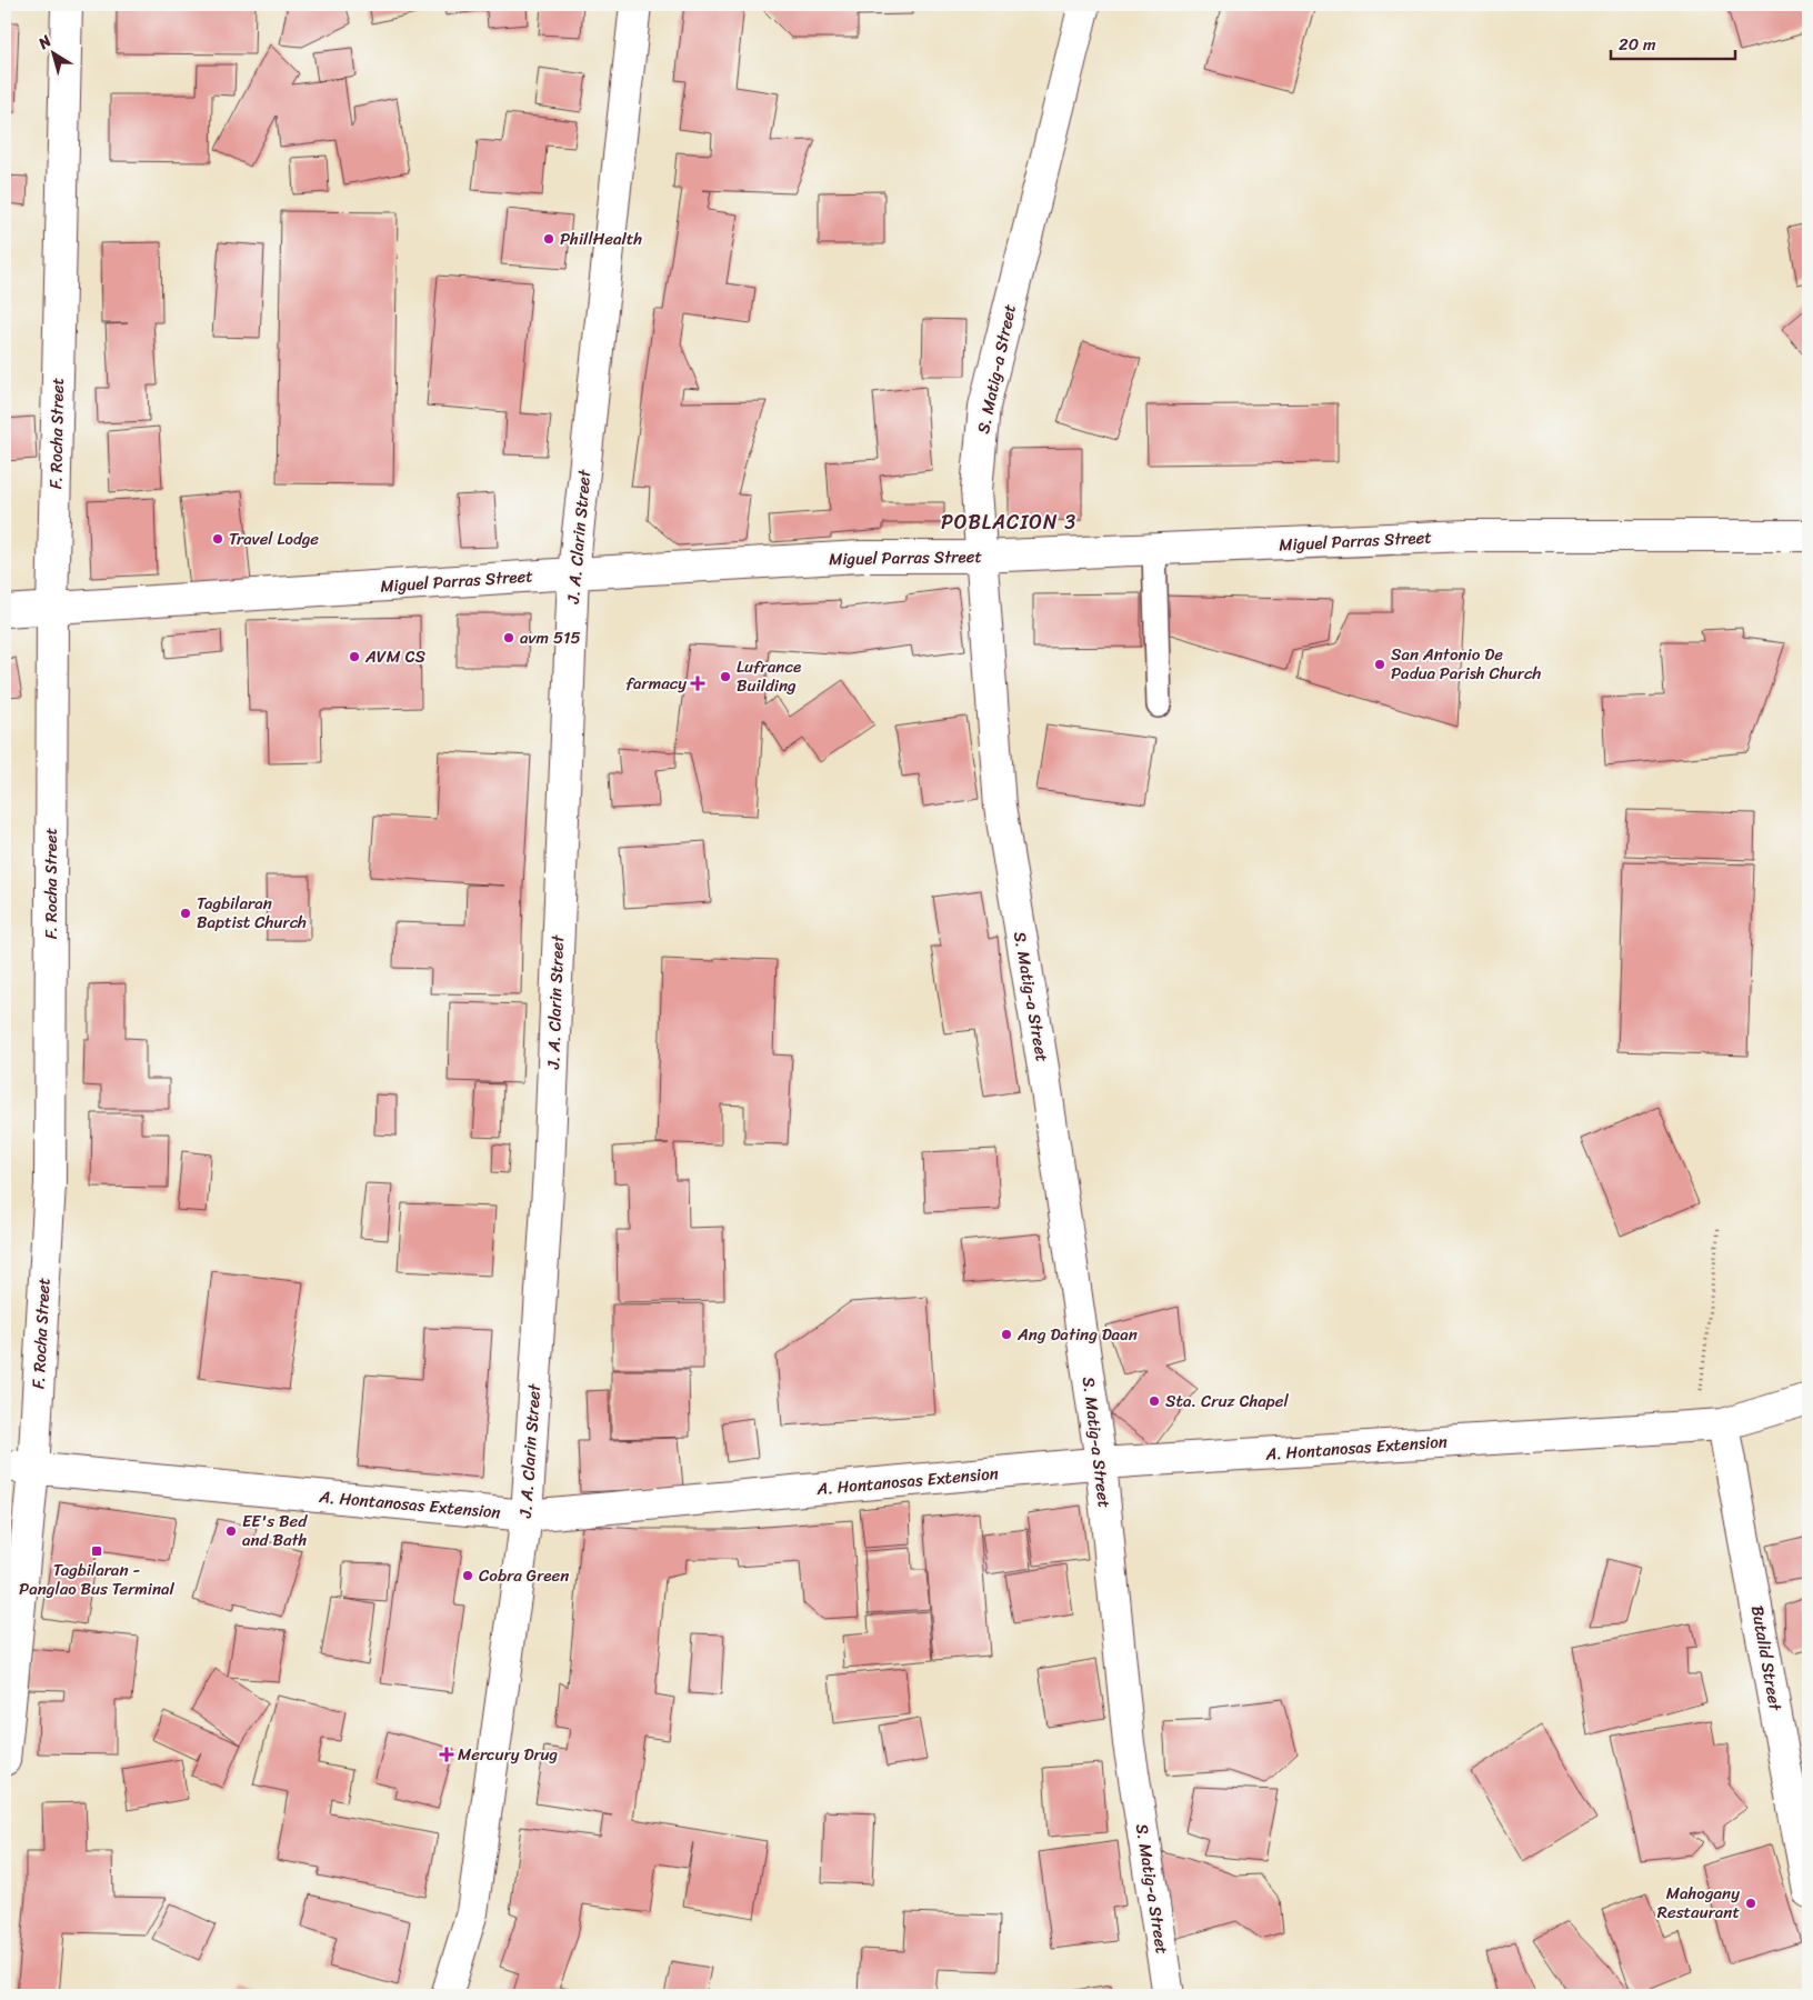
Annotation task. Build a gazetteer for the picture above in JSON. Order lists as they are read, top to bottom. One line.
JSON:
{"streets":{"street":["S. Matig-a Street","F. Rocha Street","J. A. Clarin Street","Miguel Parras Street","A. Hontanosas Extension","Butalid Street"]},"crossings":[["S. Matig-a Street","Miguel Parras Street"],["S. Matig-a Street","A. Hontanosas Extension"],["F. Rocha Street","Miguel Parras Street"],["F. Rocha Street","A. Hontanosas Extension"],["J. A. Clarin Street","Miguel Parras Street"],["J. A. Clarin Street","A. Hontanosas Extension"],["A. Hontanosas Extension","Butalid Street"]],"districts":["POBLACION 3"],"places":{"other":["PhillHealth","Travel Lodge","avm 515","AVM CS","San Antonio De Padua Parish Church","Lufrance Building","Tagbilaran Baptist Church","Ang Dating Daan","Sta. Cruz Chapel","EE's Bed and Bath","Cobra Green","Mahogany Restaurant"],"health":["farmacy","Mercury Drug"],"transit":["Tagbilaran - Panglao Bus Terminal"]},"scale_bar":"20 m","north":"top left"}
